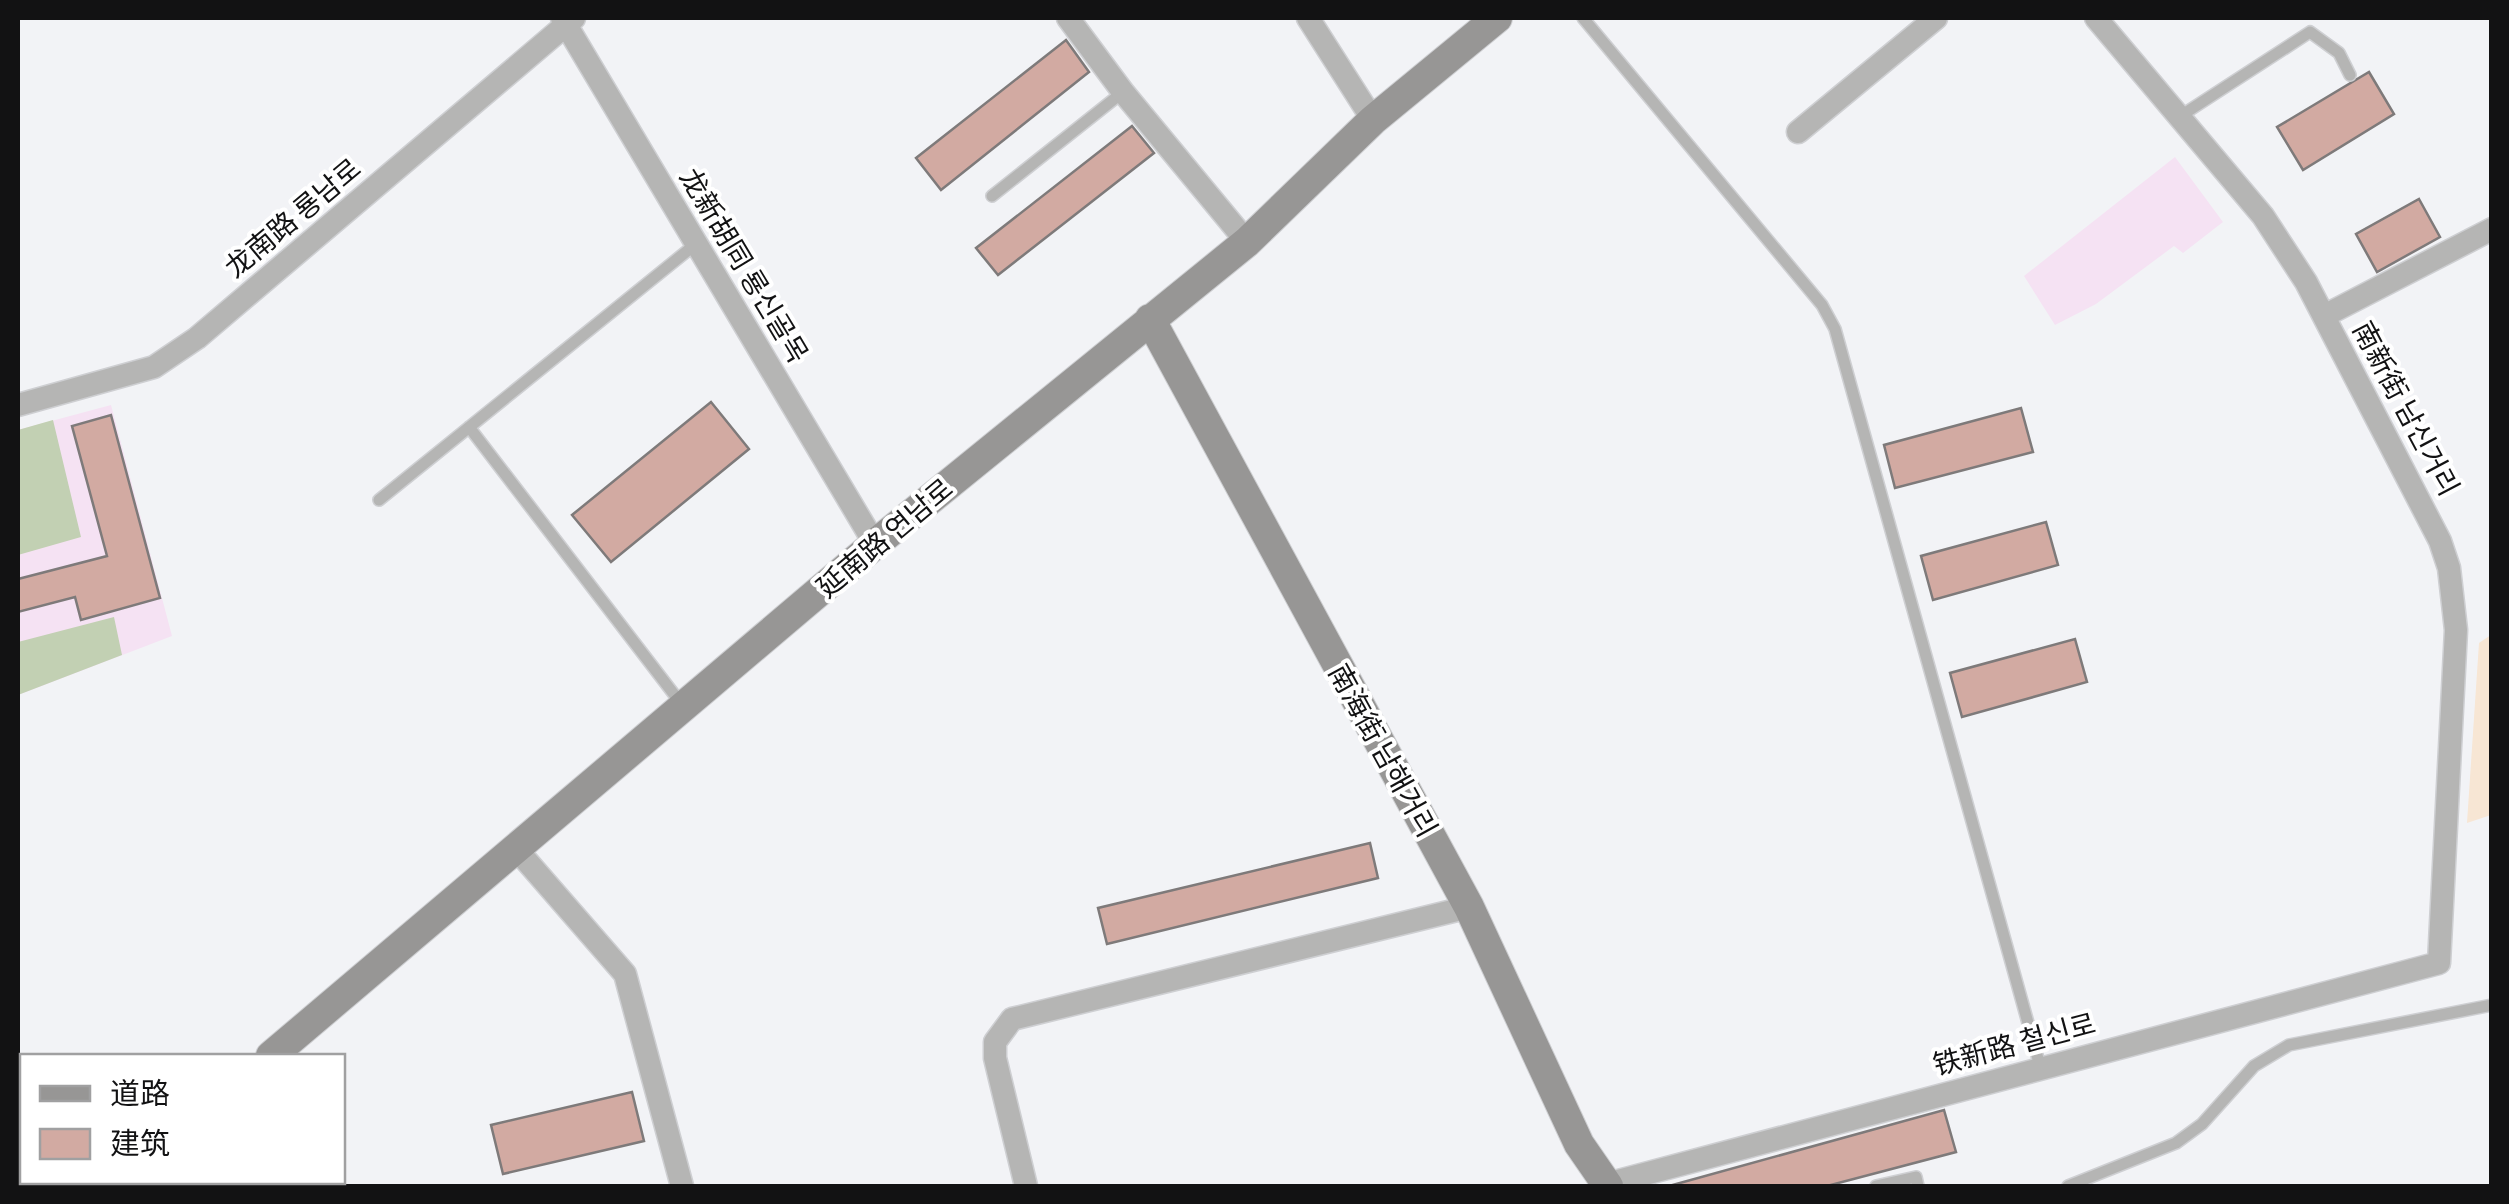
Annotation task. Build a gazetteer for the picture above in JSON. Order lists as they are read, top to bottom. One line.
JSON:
{"streets":{"main road":["延南路 연남로","南海街 남해거리"],"street":["龙南路 룡남로","龙新胡同 룡신골목","南新街 남신거리","铁新路 철신로"]},"crossings":[["龙南路 룡남로","龙新胡同 룡신골목"],["龙新胡同 룡신골목","延南路 연남로"],["南新街 남신거리","铁新路 철신로"],["延南路 연남로","南海街 남해거리"],["南海街 남해거리","铁新路 철신로"]],"legend":["道路","建筑"]}
